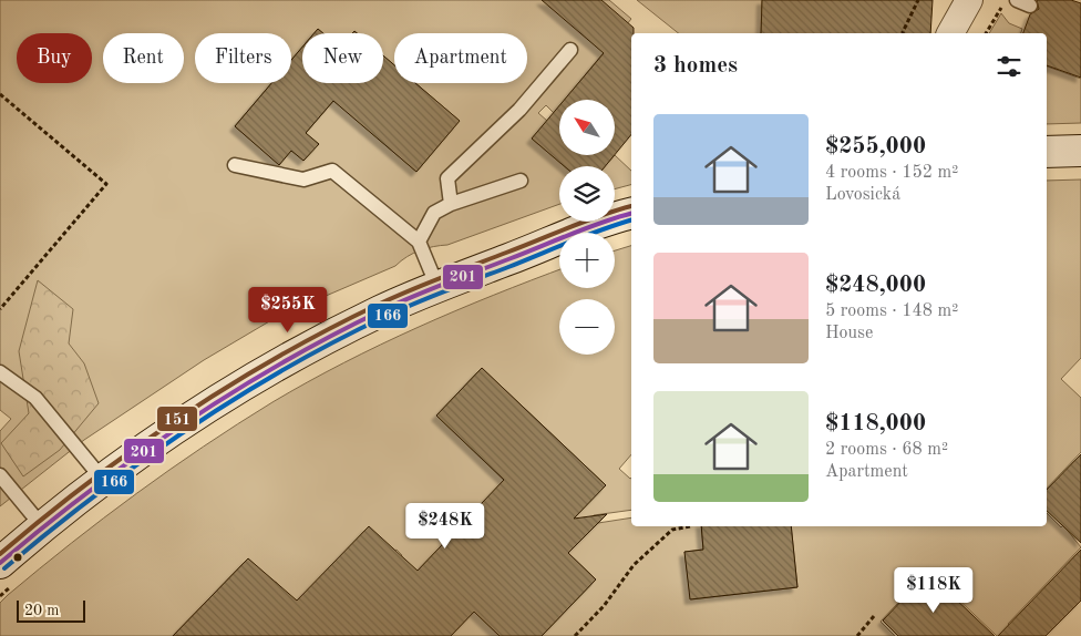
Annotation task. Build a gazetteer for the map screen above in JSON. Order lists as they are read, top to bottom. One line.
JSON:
{"lines":["transit line 151","transit line 201","transit line 166"],"scale_bar":"20 m","north":"top left","page":{"chip":["Buy","Rent","Filters","New","Apartment"],"heading":"3 homes","map_buttons":["+","−"],"list":[{"name":"$255,000","note":"4 rooms · 152 m² · Lovosická"},{"name":"$248,000","note":"5 rooms · 148 m² · House"},{"name":"$118,000","note":"2 rooms · 68 m² · Apartment"}],"price":["$255K","$248K","$118K"],"scale":"20 m"}}
